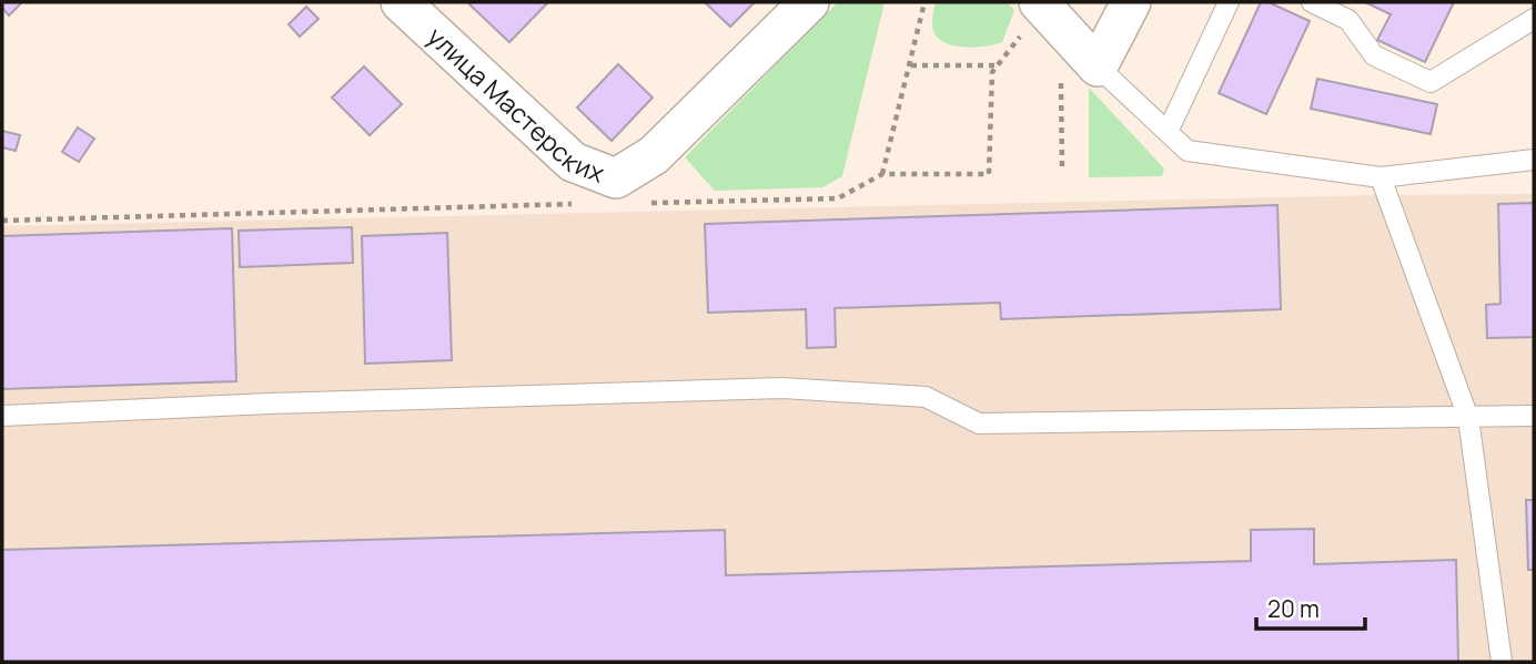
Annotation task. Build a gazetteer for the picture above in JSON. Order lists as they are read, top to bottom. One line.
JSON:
{"streets":{"street":["улица Мастерских"]},"scale_bar":"20 m"}
